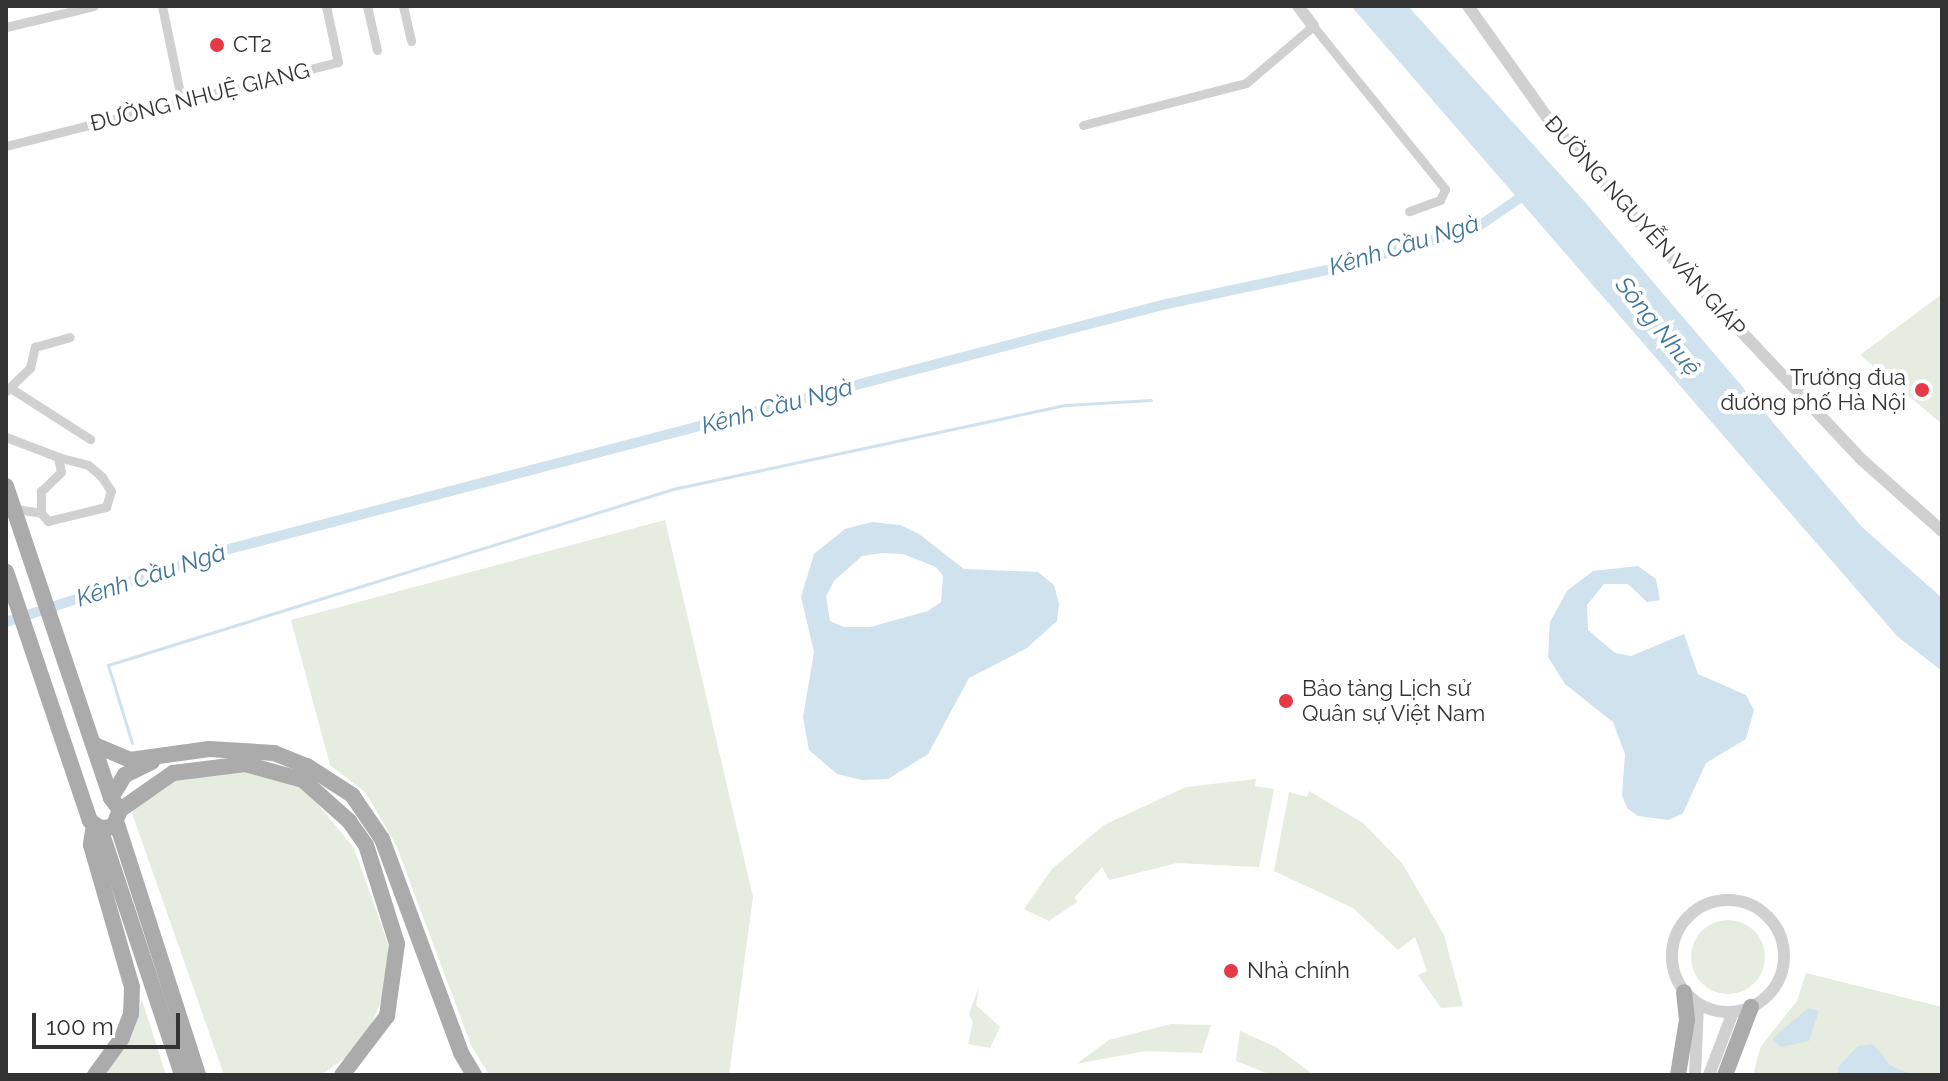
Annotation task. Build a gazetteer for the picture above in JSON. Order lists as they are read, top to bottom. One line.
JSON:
{"streets":{"street":["ĐƯỜNG NHUỆ GIANG","ĐƯỜNG NGUYỄN VĂN GIÁP"]},"water":["Kênh Cầu Ngà","Sông Nhuệ"],"places":["CT2","Trường đua đường phố Hà Nội","Bảo tàng Lịch sử Quân sự Việt Nam","Nhà chính"],"scale_bar":"100 m"}
